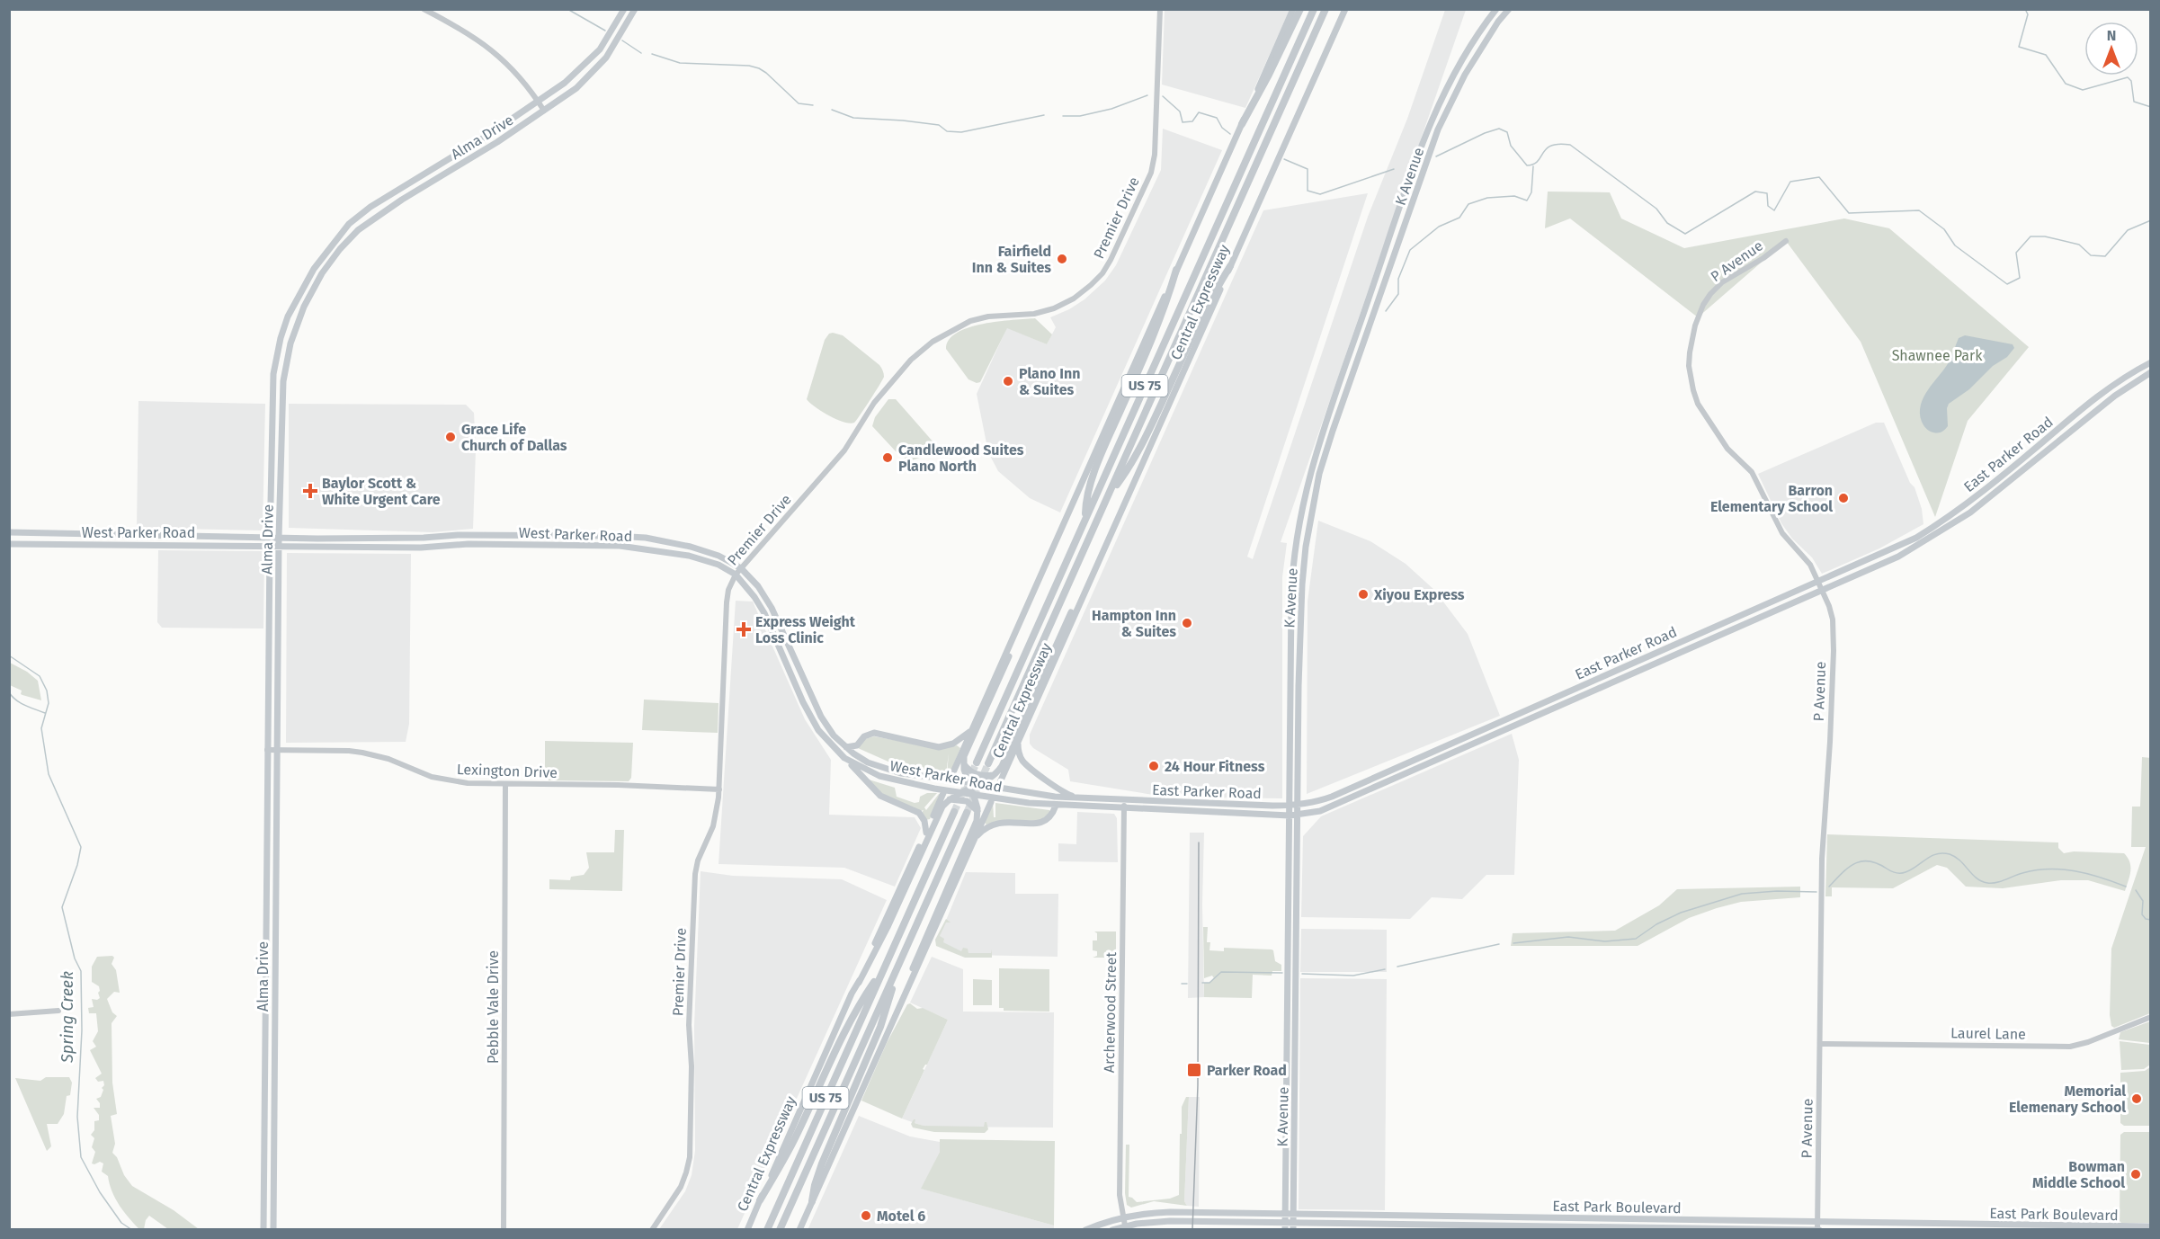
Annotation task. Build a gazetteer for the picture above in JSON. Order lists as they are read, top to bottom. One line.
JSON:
{"streets":{"highway":["Central Expressway","US 75"],"main road":["Alma Drive","K Avenue","East Parker Road","West Parker Road","East Park Boulevard"],"street":["Premier Drive","P Avenue","Lexington Drive","Pebble Vale Drive","Archerwood Street","Laurel Lane"]},"crossings":[["Alma Drive","West Parker Road"],["Alma Drive","Lexington Drive"],["K Avenue","East Parker Road"],["K Avenue","East Park Boulevard"],["Premier Drive","West Parker Road"],["Premier Drive","Lexington Drive"],["P Avenue","East Parker Road"],["P Avenue","Laurel Lane"],["P Avenue","East Park Boulevard"],["East Parker Road","West Parker Road"],["East Parker Road","Archerwood Street"],["Lexington Drive","Pebble Vale Drive"],["Archerwood Street","East Park Boulevard"]],"water":["Spring Creek"],"parks":["Shawnee Park"],"places":{"other":["Fairfield Inn & Suites","Plano Inn & Suites","Grace Life Church of Dallas","Candlewood Suites Plano North","Barron Elementary School","Xiyou Express","Hampton Inn & Suites","24 Hour Fitness","Memorial Elemenary School","Bowman Middle School","Motel 6"],"health":["Baylor Scott & White Urgent Care","Express Weight Loss Clinic"],"transit":["Parker Road"]},"north":"top"}
